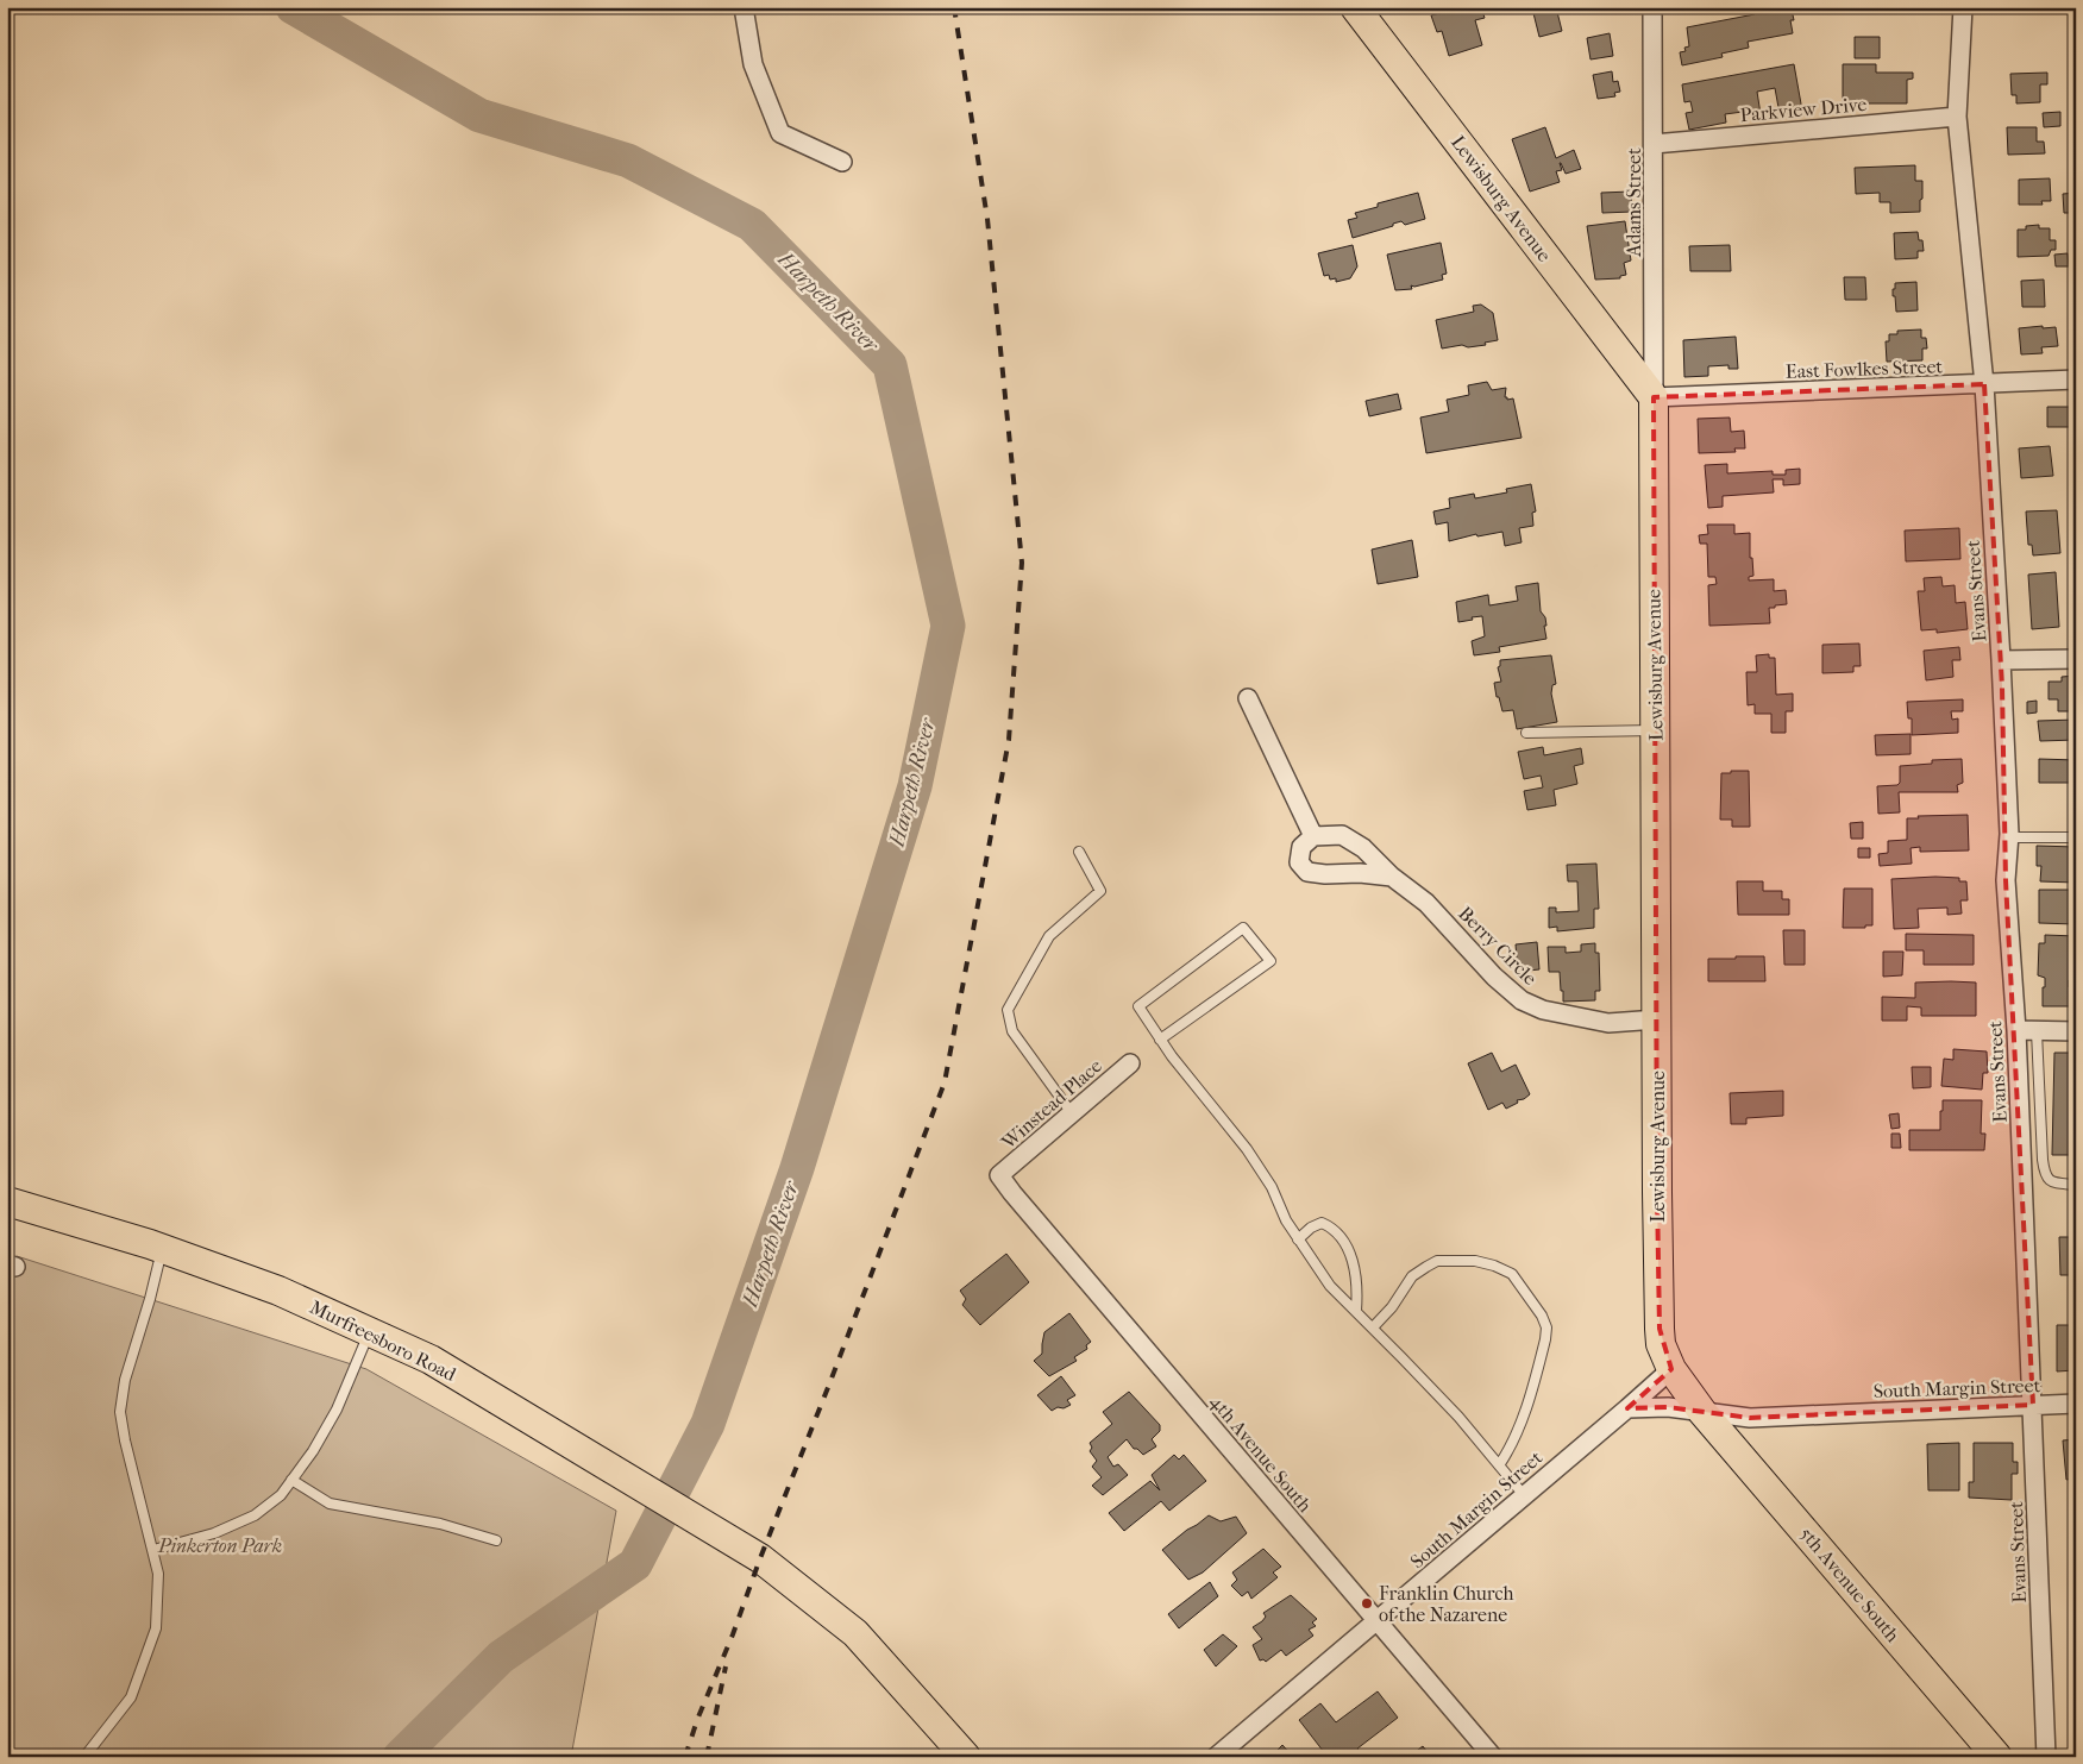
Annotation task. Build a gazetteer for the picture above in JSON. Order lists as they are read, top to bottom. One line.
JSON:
{"streets":{"main road":["Lewisburg Avenue","Murfreesboro Road","5th Avenue South"],"street":["Parkview Drive","Adams Street","East Fowlkes Street","Evans Street","Berry Circle","Winstead Place","South Margin Street","4th Avenue South"]},"crossings":[["Parkview Drive","Adams Street"],["Lewisburg Avenue","Adams Street"],["Lewisburg Avenue","East Fowlkes Street"],["Lewisburg Avenue","Berry Circle"],["Lewisburg Avenue","South Margin Street"],["Lewisburg Avenue","5th Avenue South"],["Adams Street","East Fowlkes Street"],["East Fowlkes Street","Evans Street"],["Evans Street","South Margin Street"],["Winstead Place","4th Avenue South"],["South Margin Street","4th Avenue South"],["South Margin Street","5th Avenue South"]],"water":["Harpeth River"],"parks":["Pinkerton Park"],"places":["Franklin Church of the Nazarene"]}
